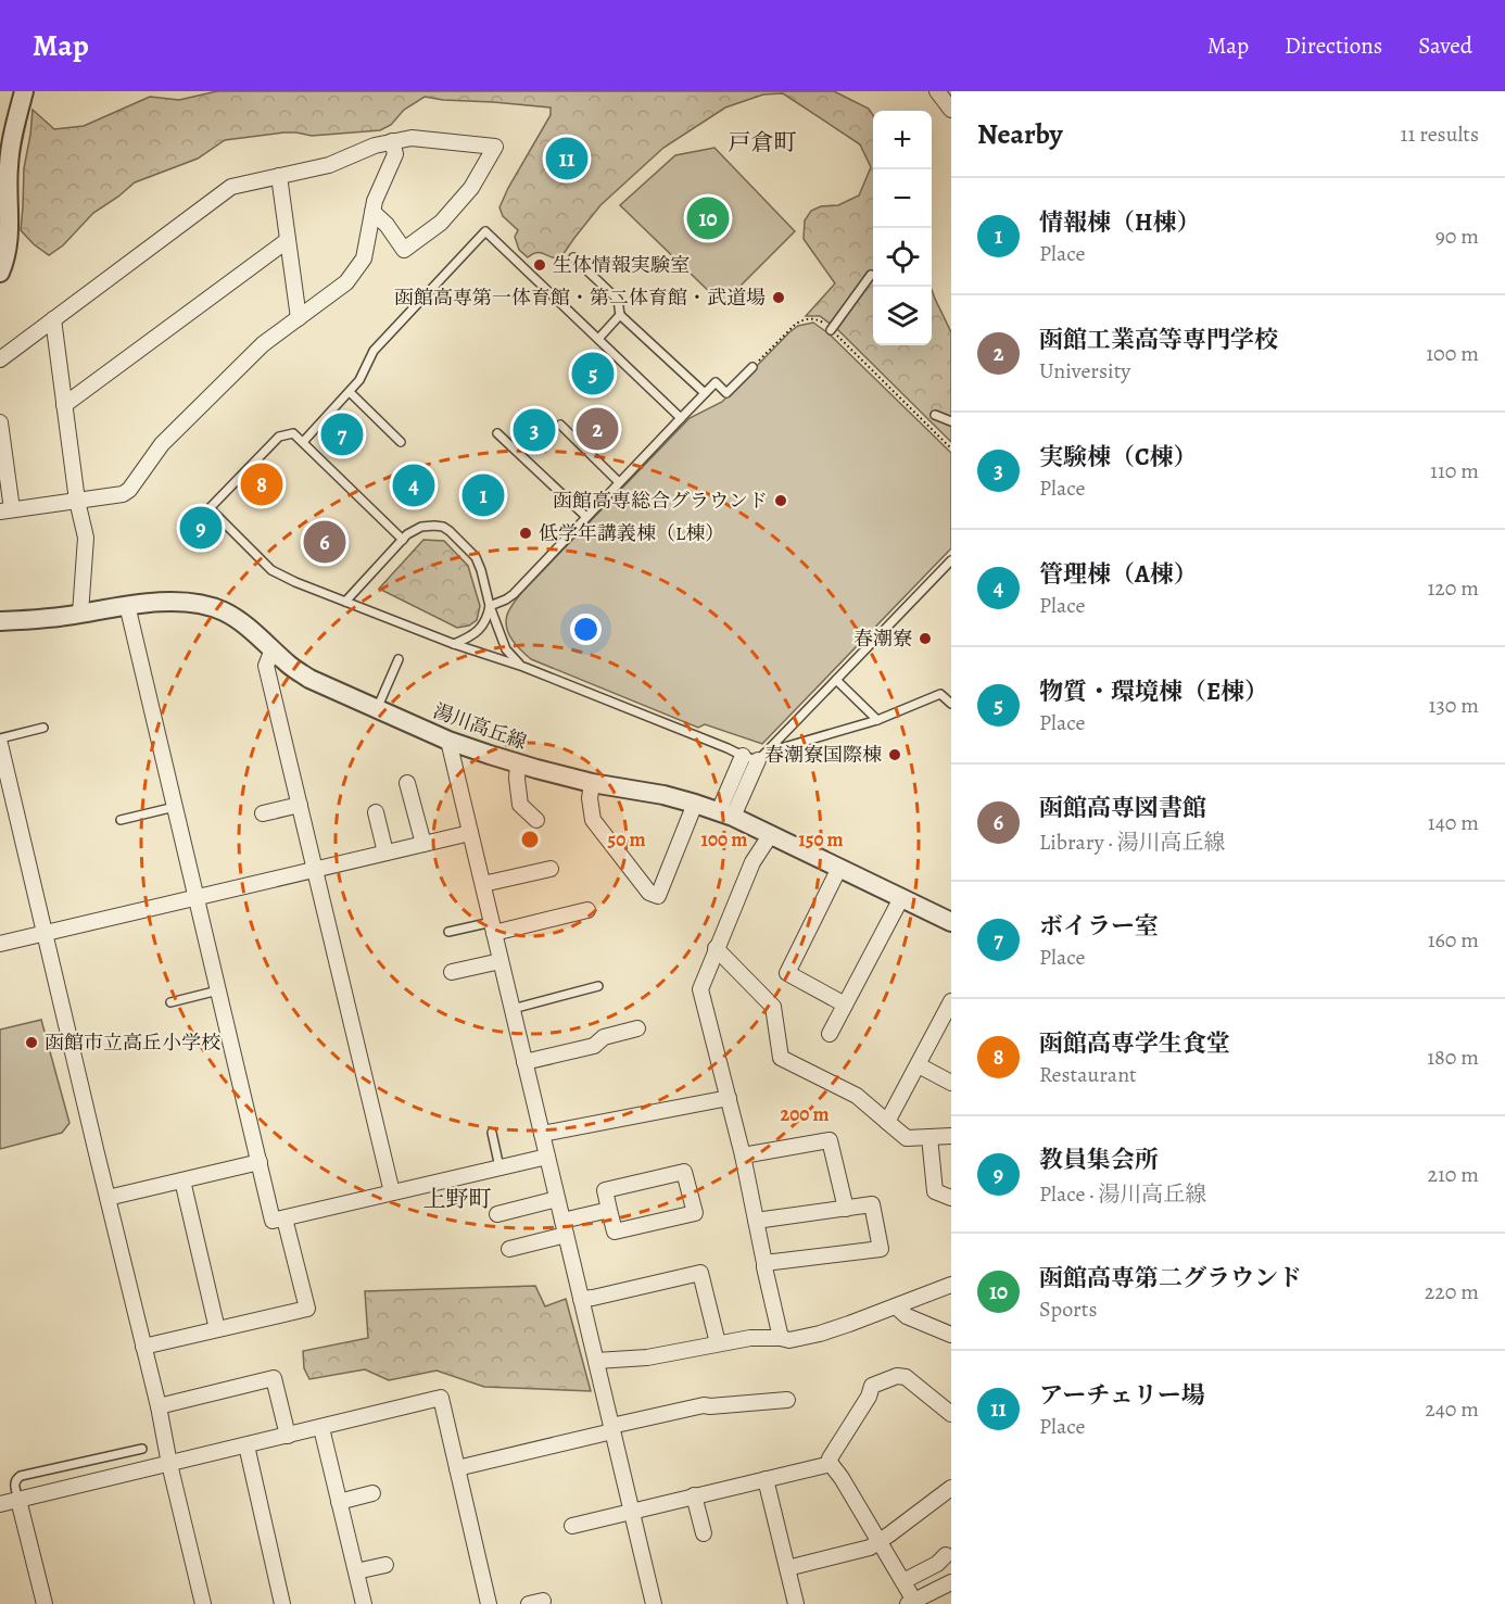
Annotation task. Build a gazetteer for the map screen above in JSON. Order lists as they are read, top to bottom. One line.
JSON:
{"streets":{"street":["湯川高丘線"]},"districts":["戸倉町","上野町"],"places":["生体情報実験室","函館高専第一体育館・第二体育館・武道場","函館高専総合グラウンド","低学年講義棟（L棟）","春潮寮","春潮寮国際棟","函館市立高丘小学校"],"page":{"header":"Map","nav":["Map","Directions","Saved"],"heading":["Nearby","11 results"],"map_buttons":["+","−"],"pins":["11","10","5","2","3","7","8","4","1","9","6"],"list":[{"mark":"1","name":"情報棟（H棟）","note":"Place","value":"90 m"},{"mark":"2","name":"函館工業高等専門学校","note":"University","value":"100 m"},{"mark":"3","name":"実験棟（C棟）","note":"Place","value":"110 m"},{"mark":"4","name":"管理棟（A棟）","note":"Place","value":"120 m"},{"mark":"5","name":"物質・環境棟（E棟）","note":"Place","value":"130 m"},{"mark":"6","name":"函館高専図書館","note":"Library · 湯川高丘線","value":"140 m"},{"mark":"7","name":"ボイラー室","note":"Place","value":"160 m"},{"mark":"8","name":"函館高専学生食堂","note":"Restaurant","value":"180 m"},{"mark":"9","name":"教員集会所","note":"Place · 湯川高丘線","value":"210 m"},{"mark":"10","name":"函館高専第二グラウンド","note":"Sports","value":"220 m"},{"mark":"11","name":"アーチェリー場","note":"Place","value":"240 m"}]},"rings":["50 m","100 m","150 m","200 m"]}
